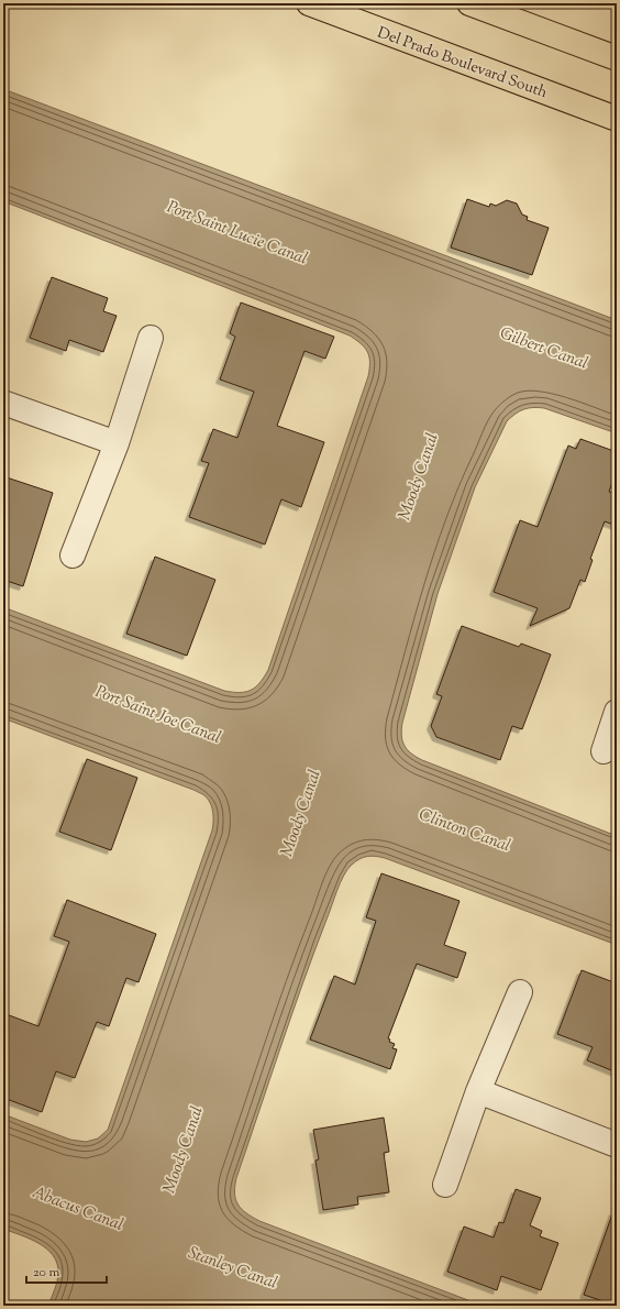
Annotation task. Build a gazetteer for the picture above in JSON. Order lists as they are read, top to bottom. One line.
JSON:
{"streets":{"main road":["Del Prado Boulevard South"]},"water":["Port Saint Lucie Canal","Gilbert Canal","Moody Canal","Port Saint Joe Canal","Clinton Canal","Abacus Canal","Stanley Canal"],"scale_bar":"20 m"}
